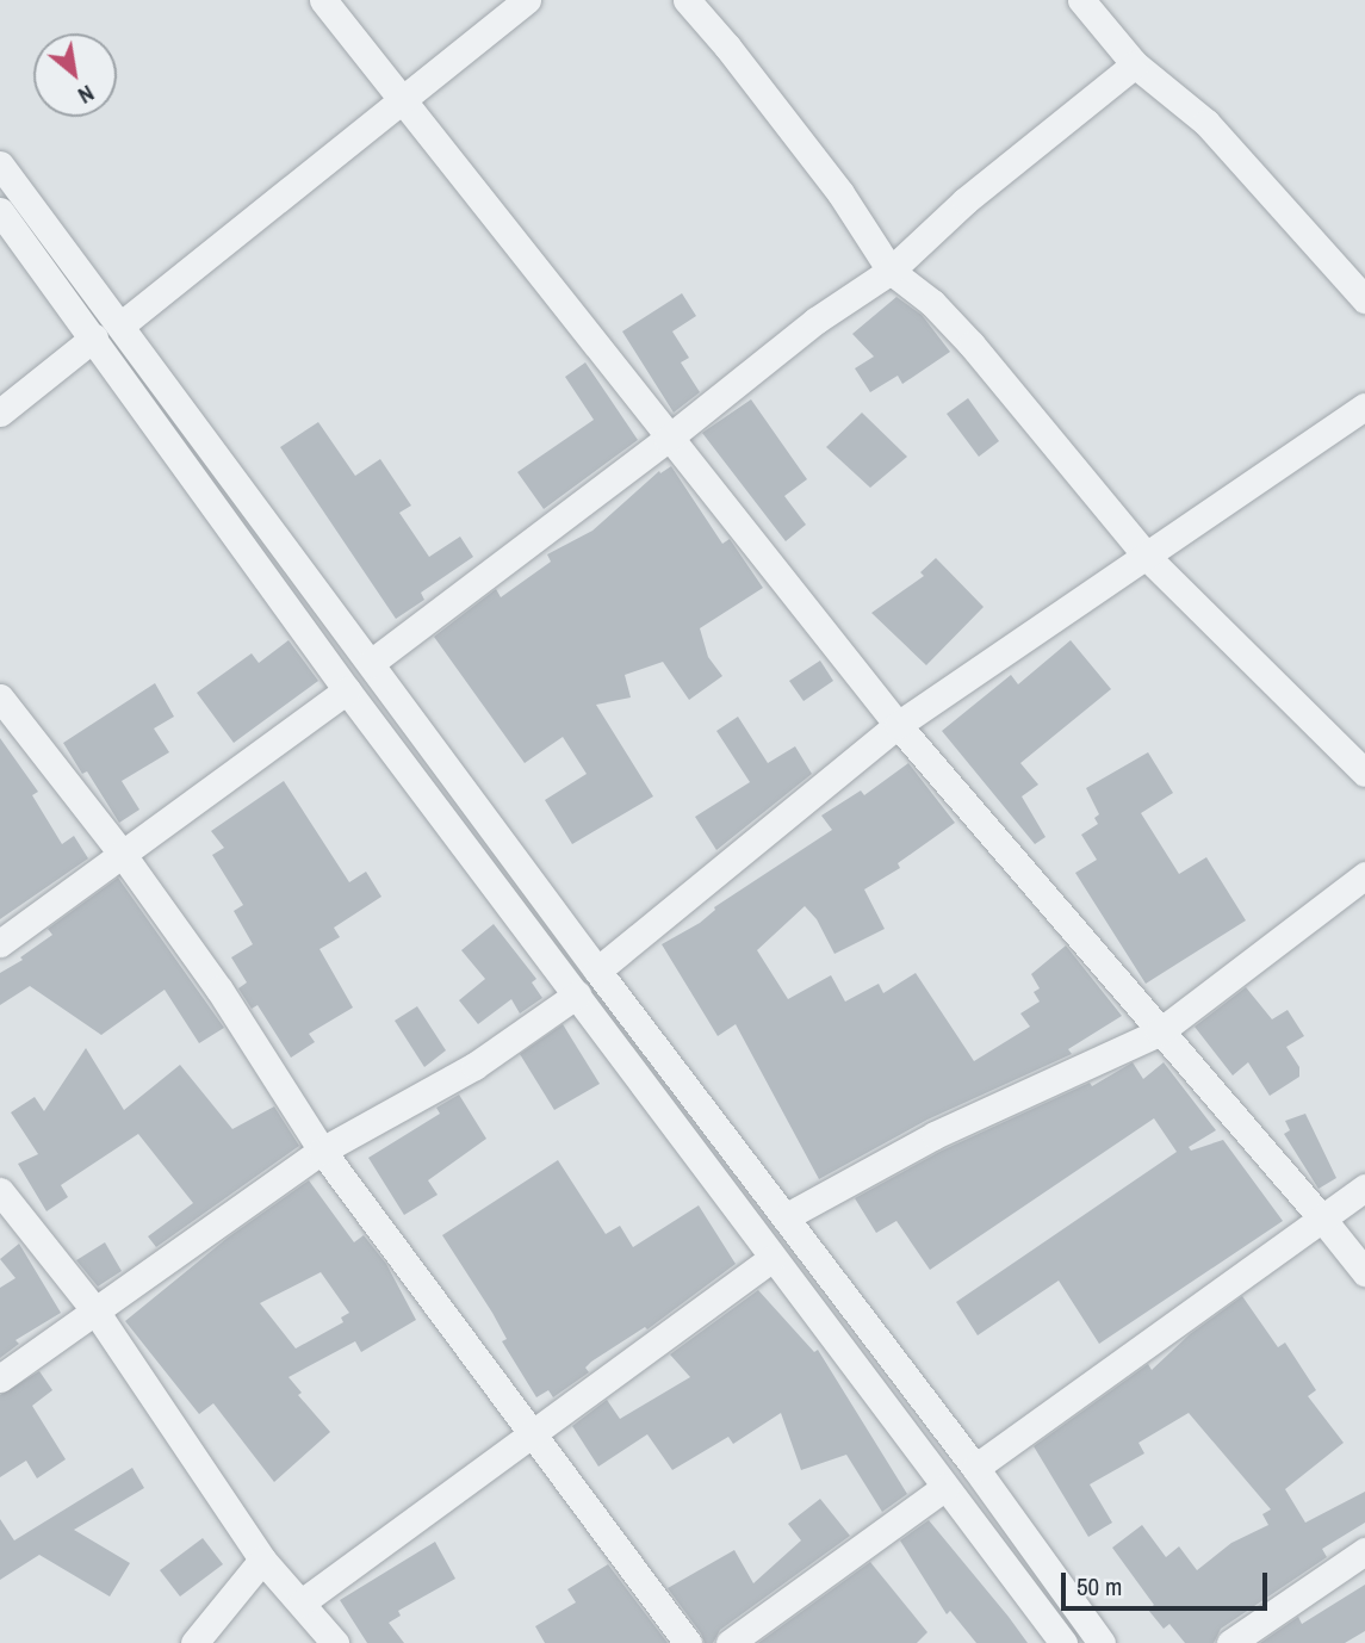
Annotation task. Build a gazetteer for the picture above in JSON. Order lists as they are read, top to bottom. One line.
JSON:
{"scale_bar":"50 m","north":"bottom right"}
